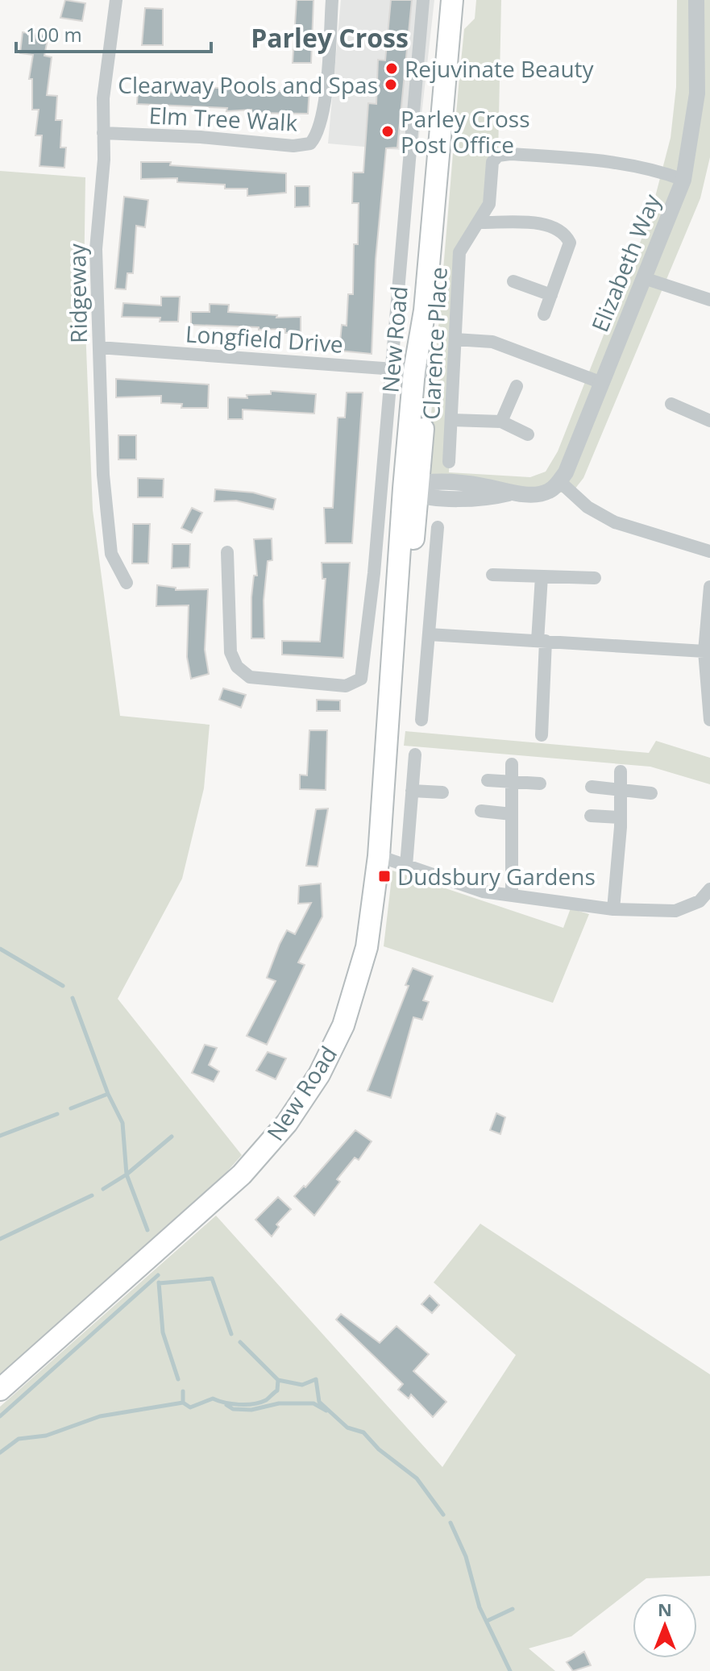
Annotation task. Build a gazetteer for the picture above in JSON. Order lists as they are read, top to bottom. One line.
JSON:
{"streets":{"main road":["New Road"],"street":["Elm Tree Walk","Elizabeth Way","Ridgeway","Longfield Drive","Clarence Place"]},"crossings":[["Elm Tree Walk","Ridgeway"],["Elizabeth Way","Clarence Place"],["Ridgeway","Longfield Drive"],["Longfield Drive","New Road"]],"districts":["Parley Cross"],"places":{"other":["Rejuvinate Beauty","Clearway Pools and Spas","Parley Cross Post Office"],"transit":["Dudsbury Gardens"]},"scale_bar":"100 m","north":"top"}
